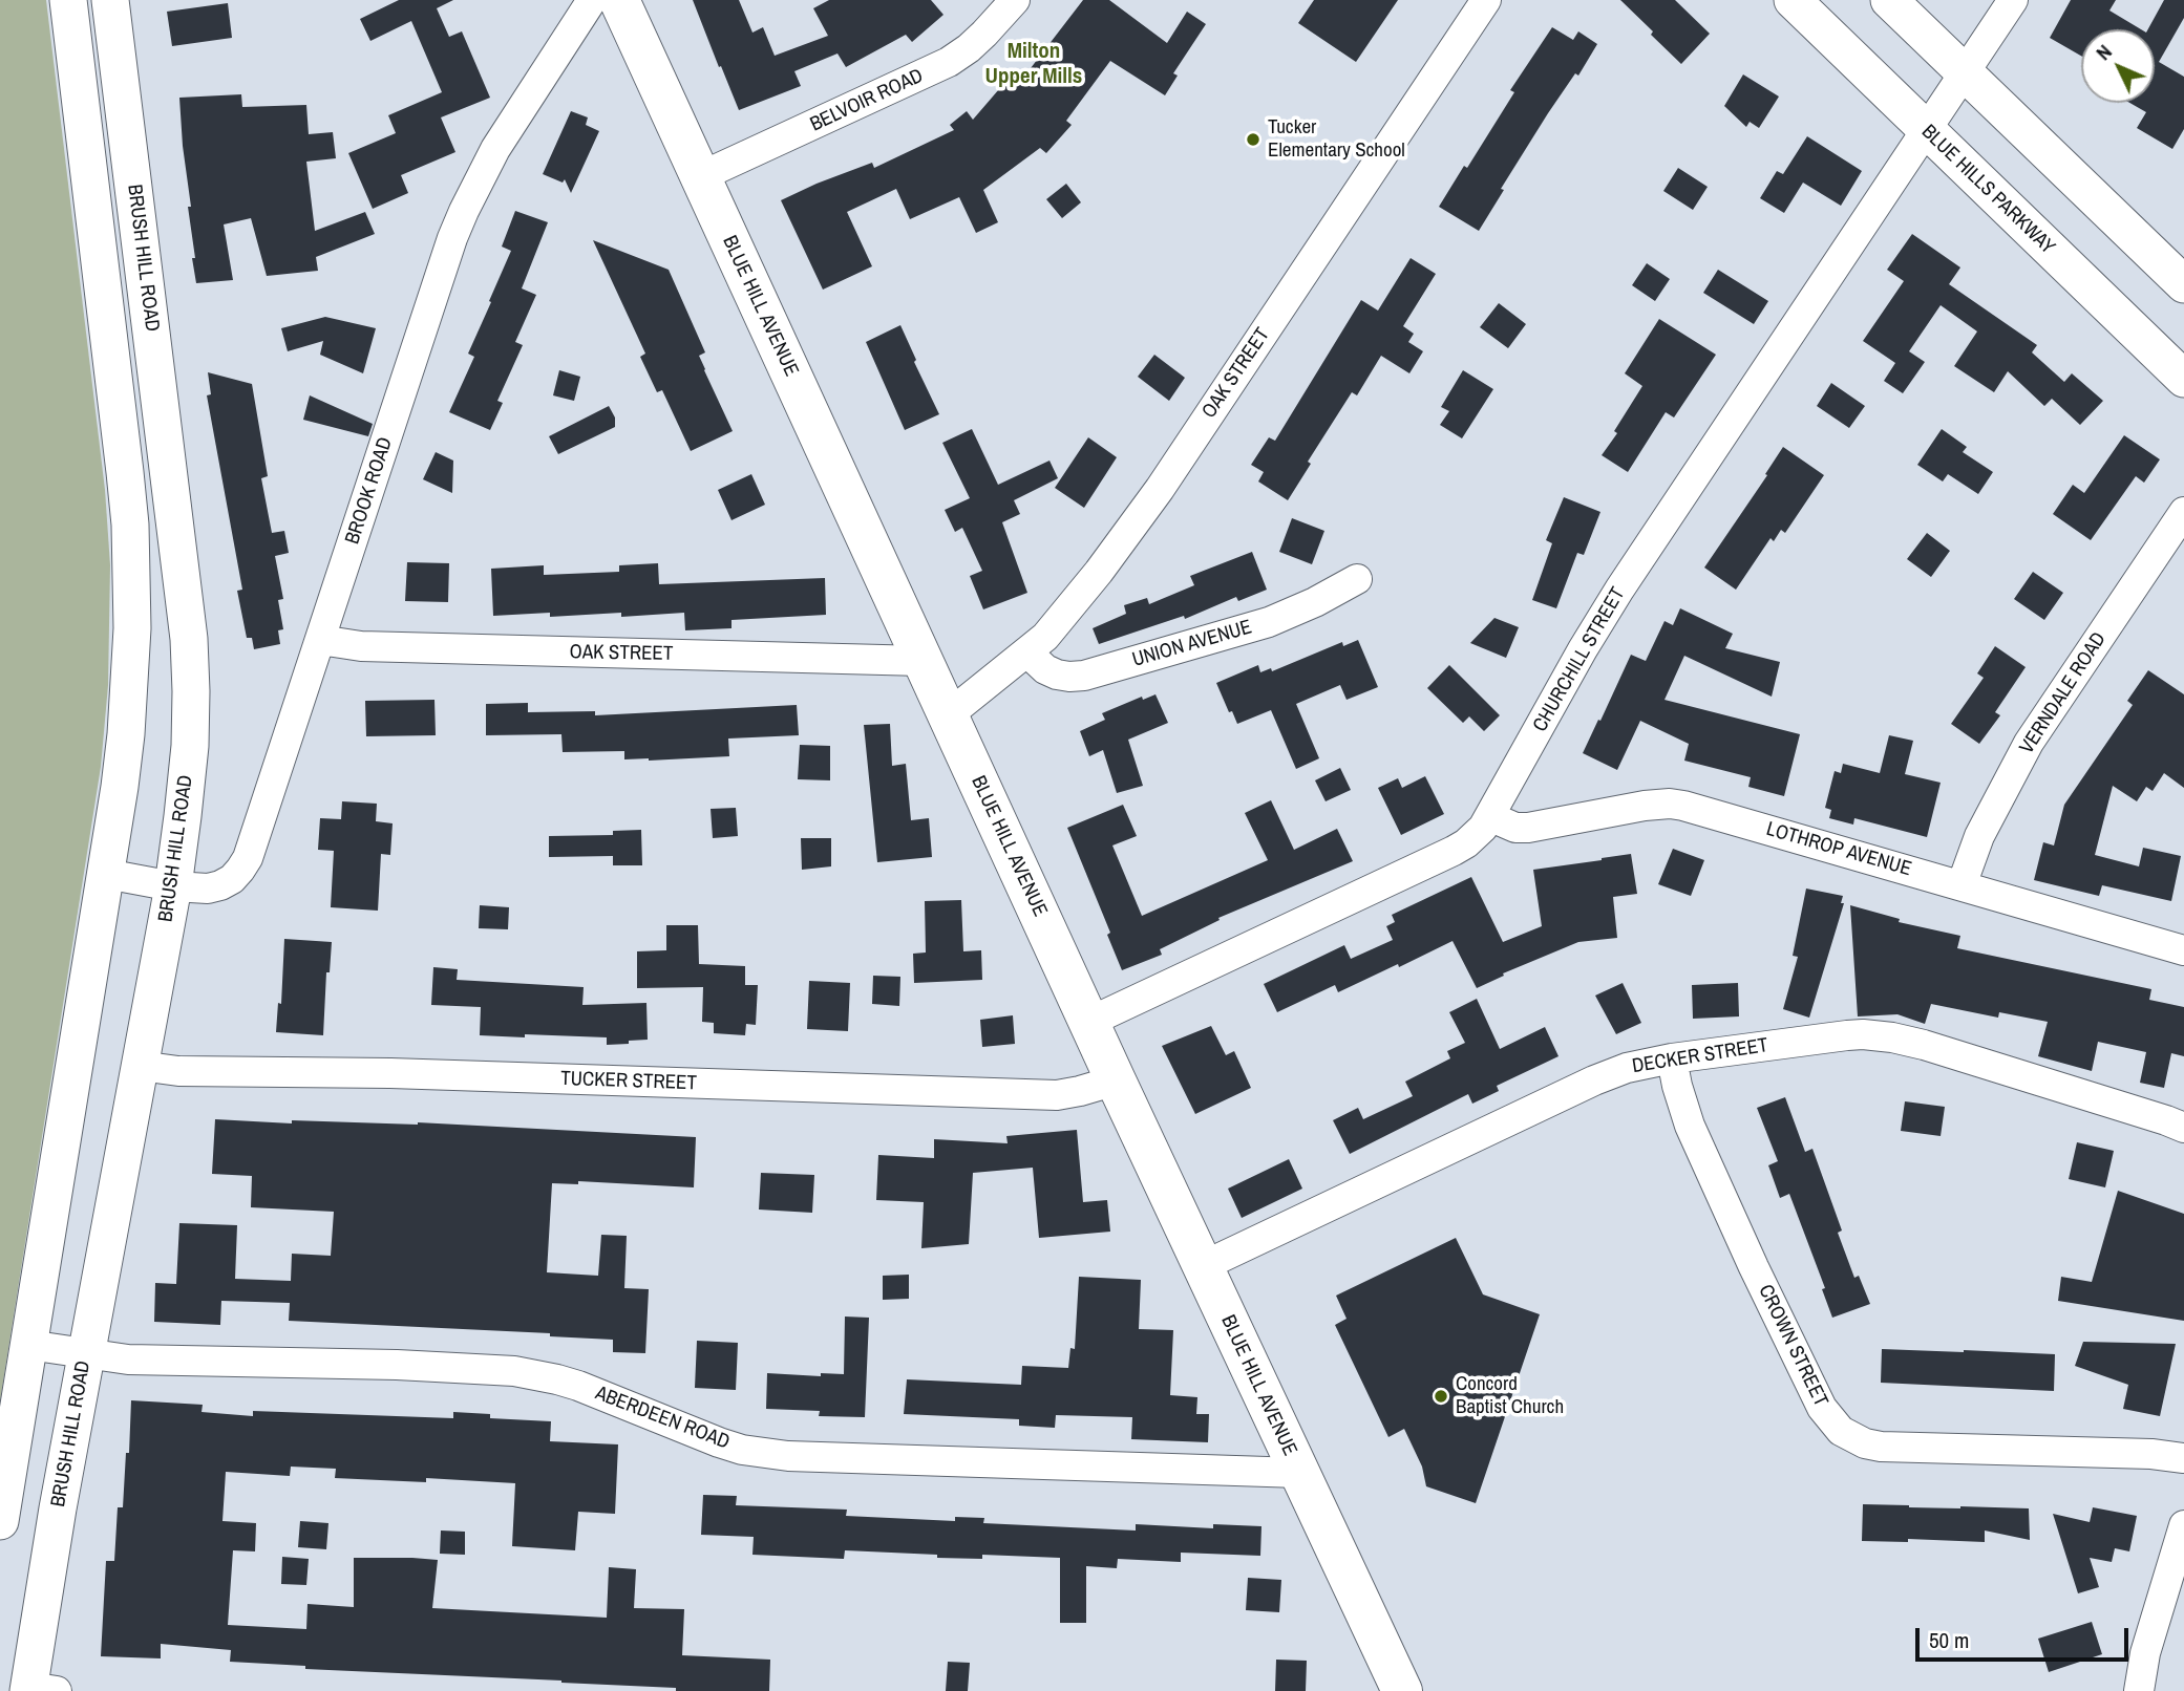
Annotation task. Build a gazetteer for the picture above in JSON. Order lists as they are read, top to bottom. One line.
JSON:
{"streets":{"highway":["BLUE HILL AVENUE"],"main road":["BLUE HILLS PARKWAY","BRUSH HILL ROAD"],"street":["BELVOIR ROAD","OAK STREET","BROOK ROAD","UNION AVENUE","CHURCHILL STREET","VERNDALE ROAD","LOTHROP AVENUE","DECKER STREET","TUCKER STREET","CROWN STREET","ABERDEEN ROAD"]},"crossings":[["BELVOIR ROAD","BLUE HILL AVENUE"],["BLUE HILLS PARKWAY","CHURCHILL STREET"],["BRUSH HILL ROAD","BROOK ROAD"],["BRUSH HILL ROAD","TUCKER STREET"],["BRUSH HILL ROAD","ABERDEEN ROAD"],["BLUE HILL AVENUE","OAK STREET"],["BLUE HILL AVENUE","CHURCHILL STREET"],["BLUE HILL AVENUE","DECKER STREET"],["BLUE HILL AVENUE","TUCKER STREET"],["BLUE HILL AVENUE","ABERDEEN ROAD"],["OAK STREET","BROOK ROAD"],["OAK STREET","UNION AVENUE"],["CHURCHILL STREET","LOTHROP AVENUE"],["VERNDALE ROAD","LOTHROP AVENUE"],["DECKER STREET","CROWN STREET"]],"districts":["Milton Upper Mills"],"places":["Tucker Elementary School","Concord Baptist Church"],"scale_bar":"50 m","north":"top left"}
